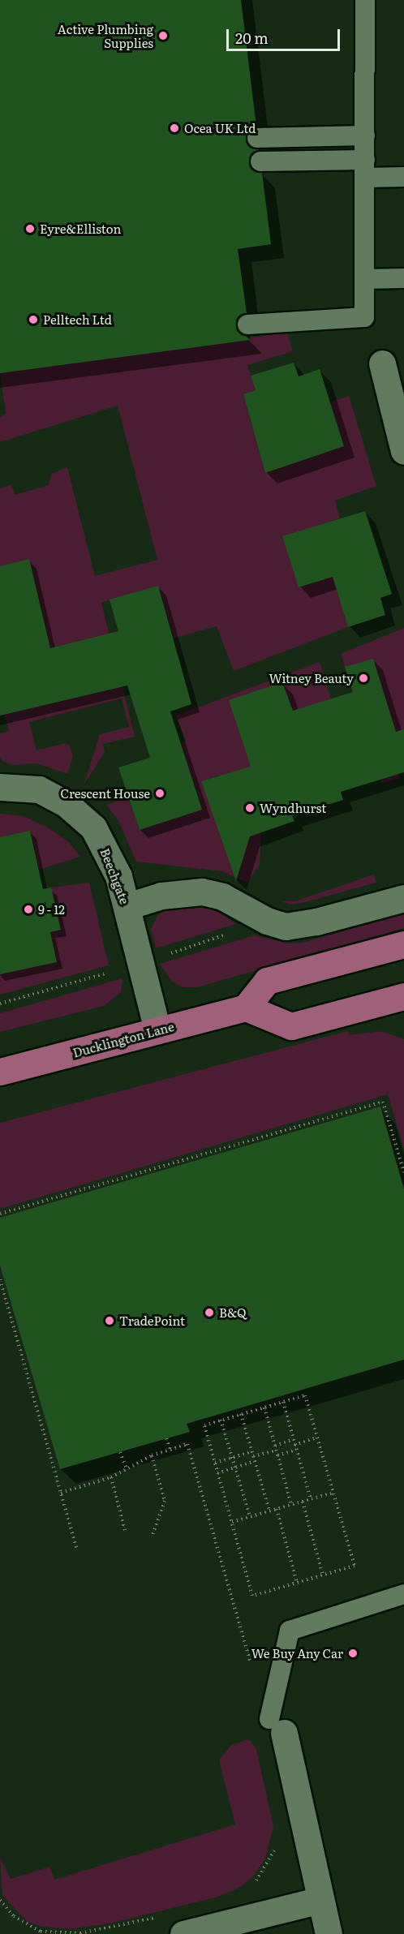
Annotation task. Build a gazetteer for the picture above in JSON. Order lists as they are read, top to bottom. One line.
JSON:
{"streets":{"main road":["Ducklington Lane"],"street":["Beechgate"]},"crossings":[["Beechgate","Ducklington Lane"]],"places":["Active Plumbing Supplies","Ocea UK Ltd","Eyre&Elliston","Pelltech Ltd","Witney Beauty","Crescent House","Wyndhurst","9 - 12","B&Q","TradePoint","We Buy Any Car"],"scale_bar":"20 m"}
